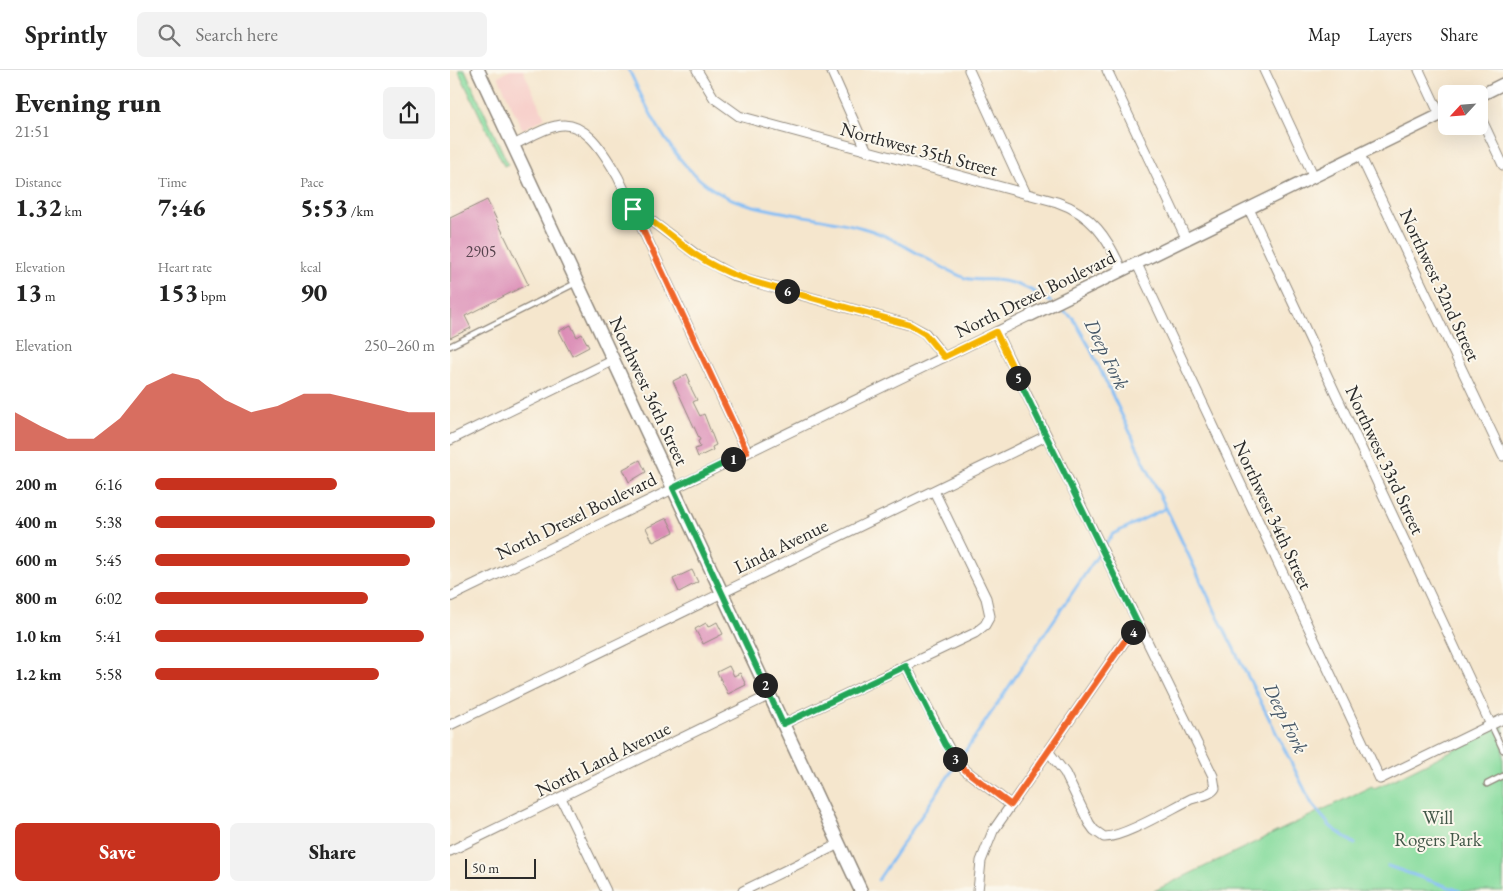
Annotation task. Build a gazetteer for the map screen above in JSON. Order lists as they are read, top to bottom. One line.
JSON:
{"streets":{"main road":["Northwest 36th Street"],"street":["Northwest 35th Street","Northwest 32nd Street","North Drexel Boulevard","Northwest 33rd Street","Northwest 34th Street","Linda Avenue","North Land Avenue"]},"crossings":[["Northwest 35th Street","North Drexel Boulevard"],["Northwest 32nd Street","North Drexel Boulevard"],["North Drexel Boulevard","Northwest 36th Street"],["North Drexel Boulevard","Northwest 33rd Street"],["North Drexel Boulevard","Northwest 34th Street"],["Northwest 36th Street","Linda Avenue"],["Northwest 36th Street","North Land Avenue"],["Northwest 33rd Street","Northwest 34th Street"]],"water":["Deep Fork"],"parks":["Will Rogers Park"],"house_numbers":["2905"],"scale_bar":"50 m","north":"bottom left","page":{"header":"Sprintly","search":"Search here","nav":["Map","Layers","Share"],"heading":["Evening run","21:51"],"stats":[["Distance","1.32 km"],["Time","7:46"],["Pace","5:53 /km"],["Elevation","13 m"],["Heart rate","153 bpm"],["kcal","90"]],"pins":["6","5","1","4","2","3"],"chart":["Elevation","250–260 m"],"list":[{"name":"200 m","note":"6:16"},{"name":"400 m","note":"5:38"},{"name":"600 m","note":"5:45"},{"name":"800 m","note":"6:02"},{"name":"1.0 km","note":"5:41"},{"name":"1.2 km","note":"5:58"}],"buttons":["Save","Share"],"scale":"50 m"}}
